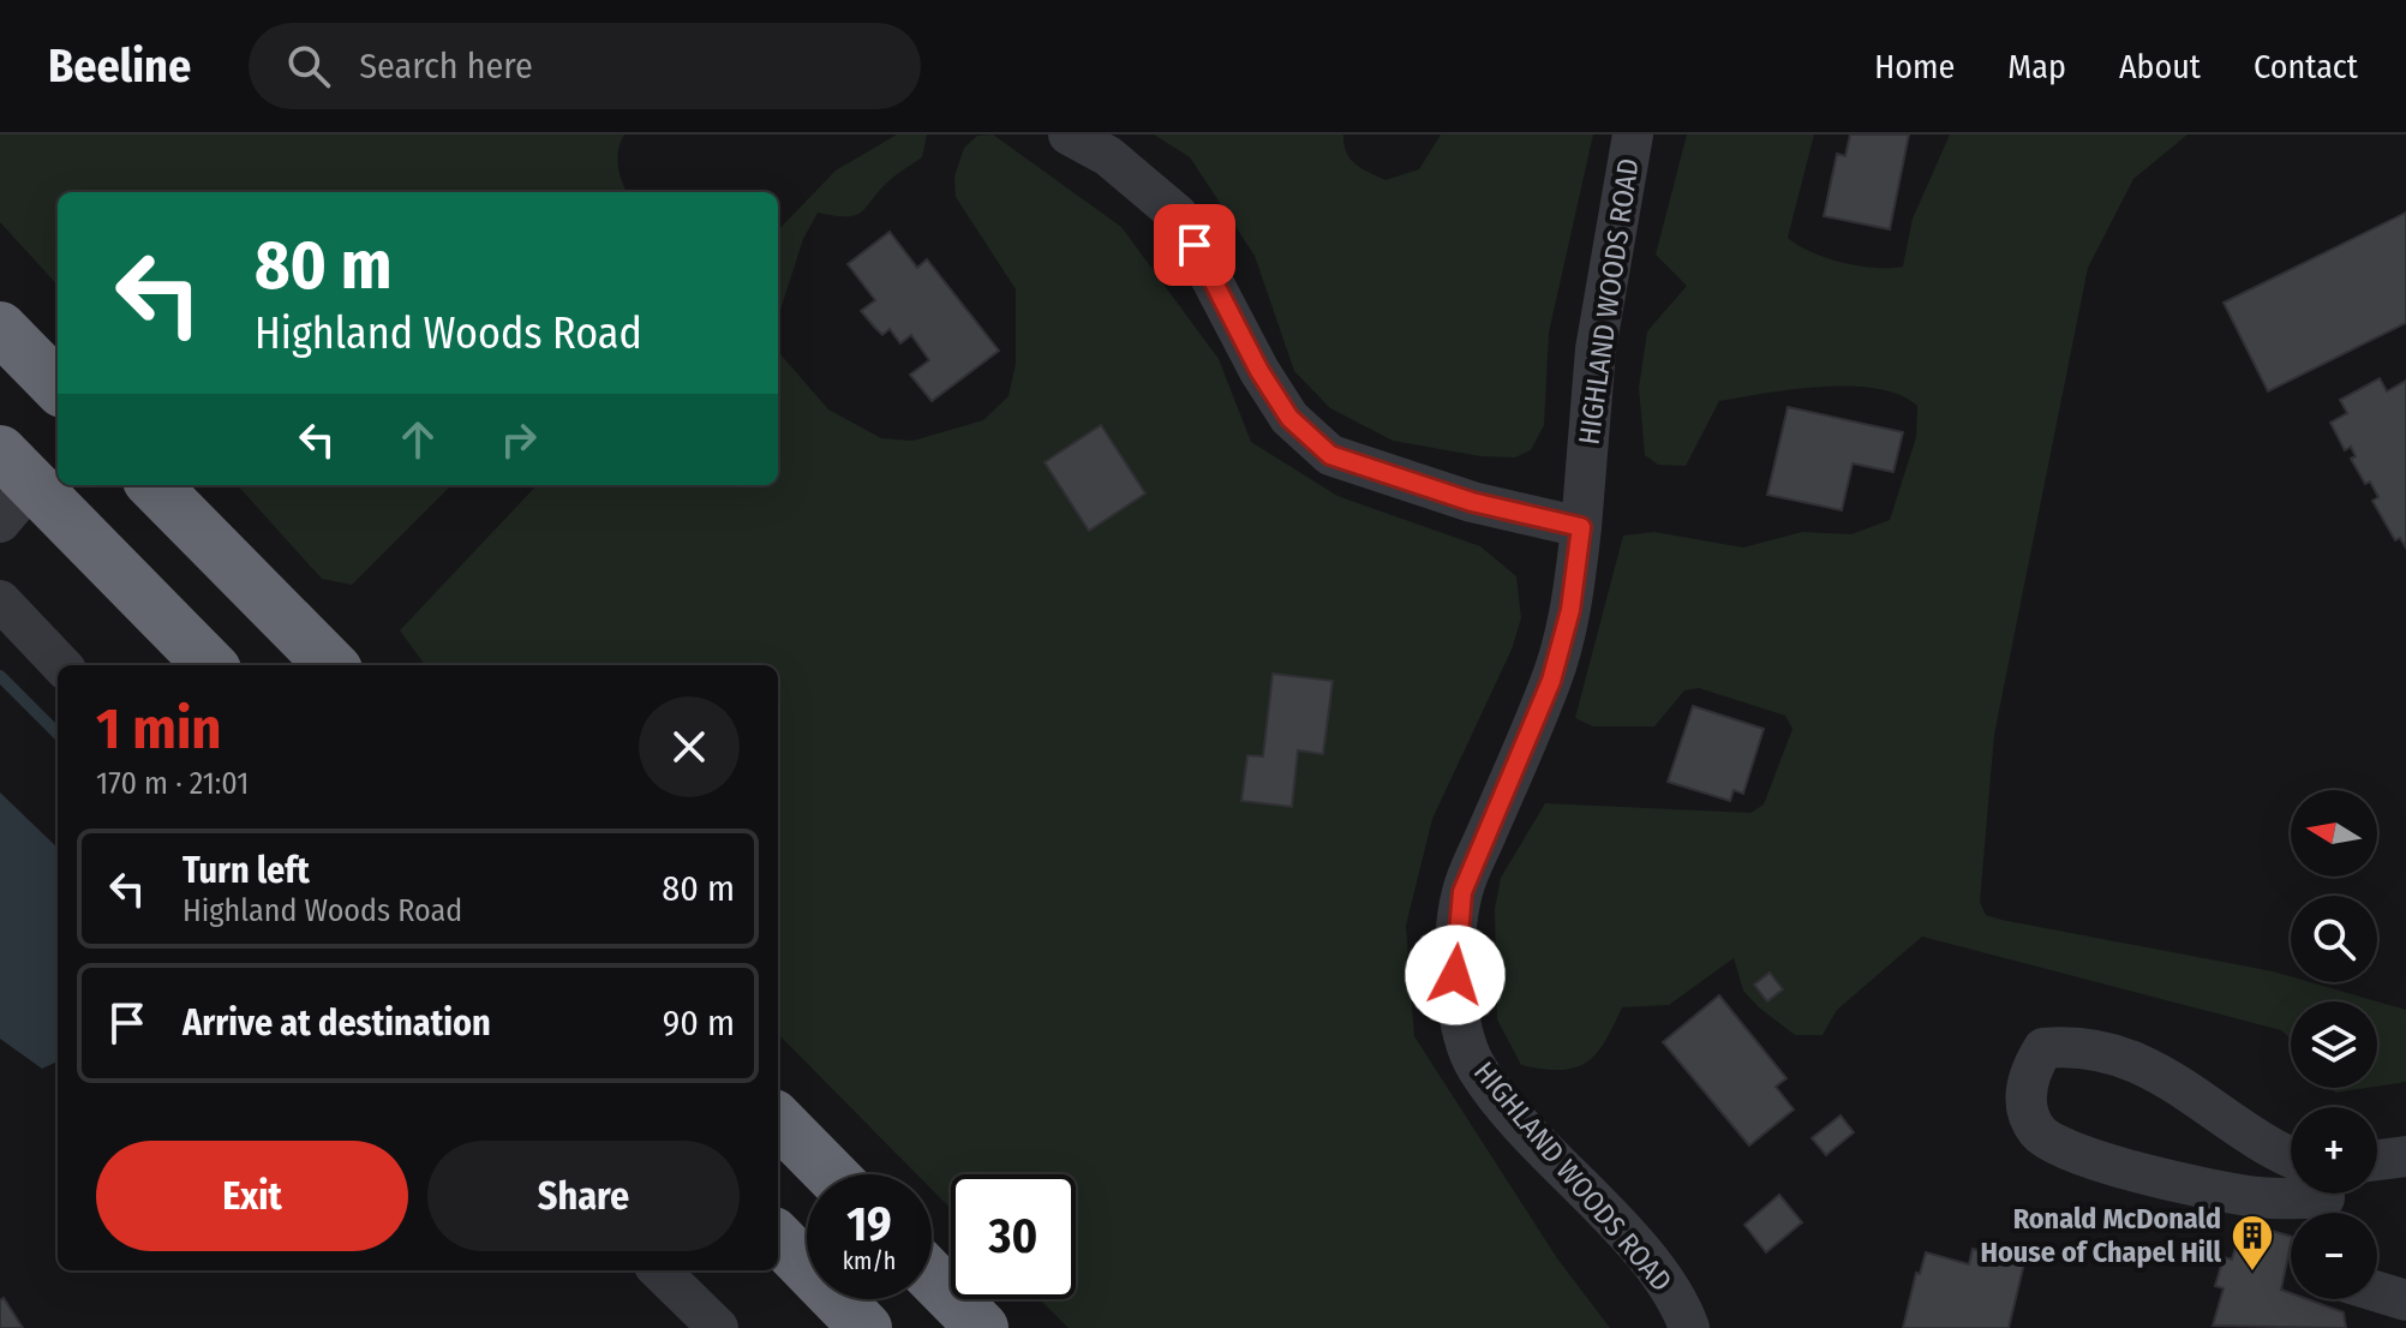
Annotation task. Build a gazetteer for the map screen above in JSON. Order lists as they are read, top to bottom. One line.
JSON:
{"streets":{"street":["HIGHLAND WOODS ROAD"]},"places":{"building":["Ronald McDonald House of Chapel Hill"]},"north":"left","page":{"header":"Beeline","search":"Search here","nav":["Home","Map","About","Contact"],"turn":["80 m","Highland Woods Road"],"heading":["1 min","170 m · 21:01"],"map_buttons":["+","−"],"list":[{"name":"Turn left","note":"Highland Woods Road","value":"80 m"},{"name":"Arrive at destination","value":"90 m"}],"buttons":["Exit","Share"],"speed":"19 km/h","limit":"30"}}
